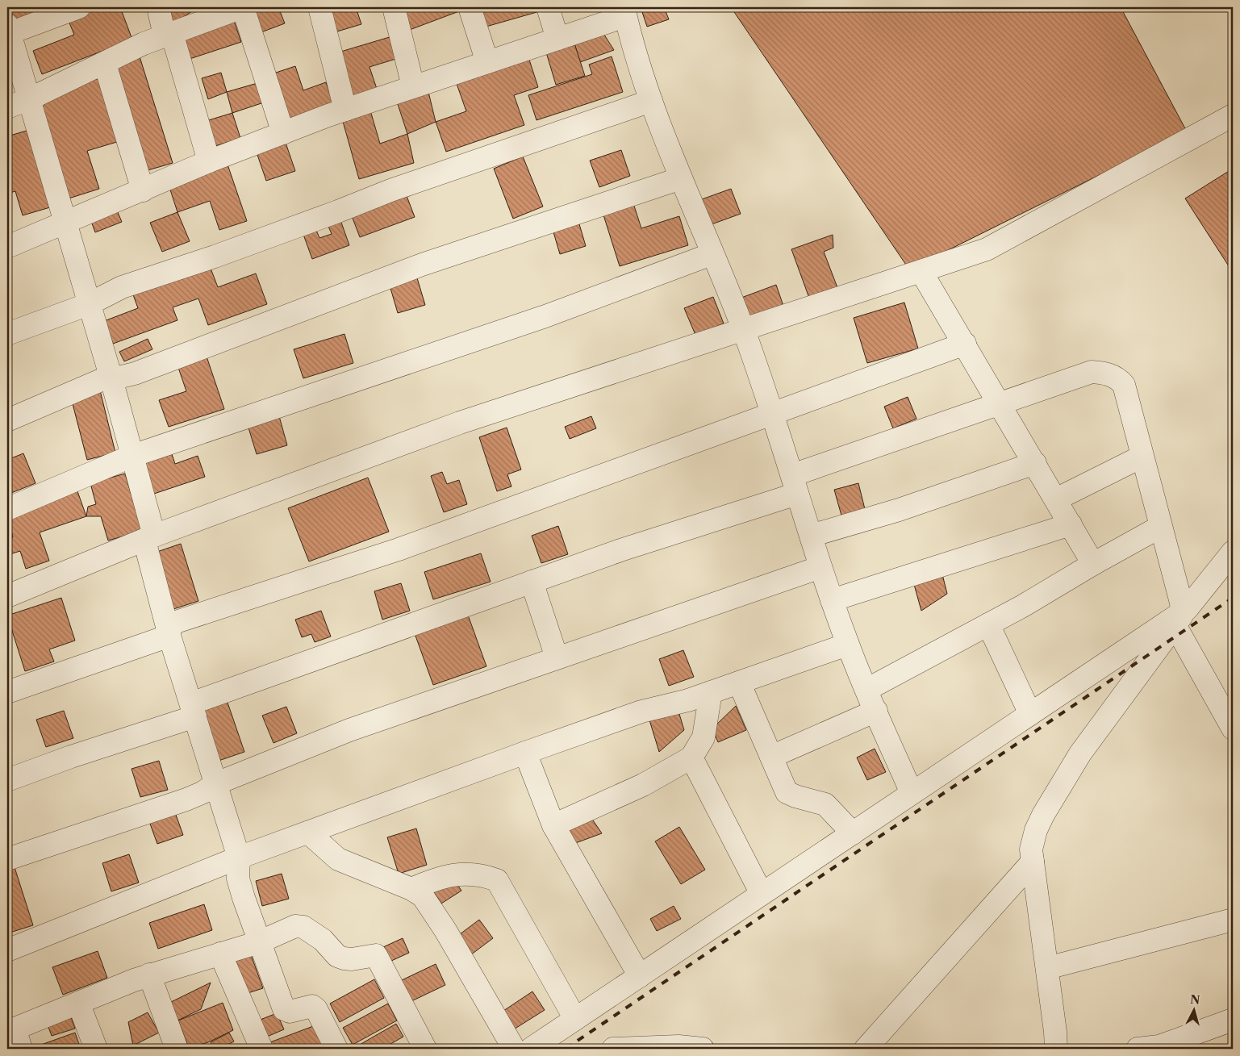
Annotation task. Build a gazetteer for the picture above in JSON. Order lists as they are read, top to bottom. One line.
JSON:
{"north":"top"}
